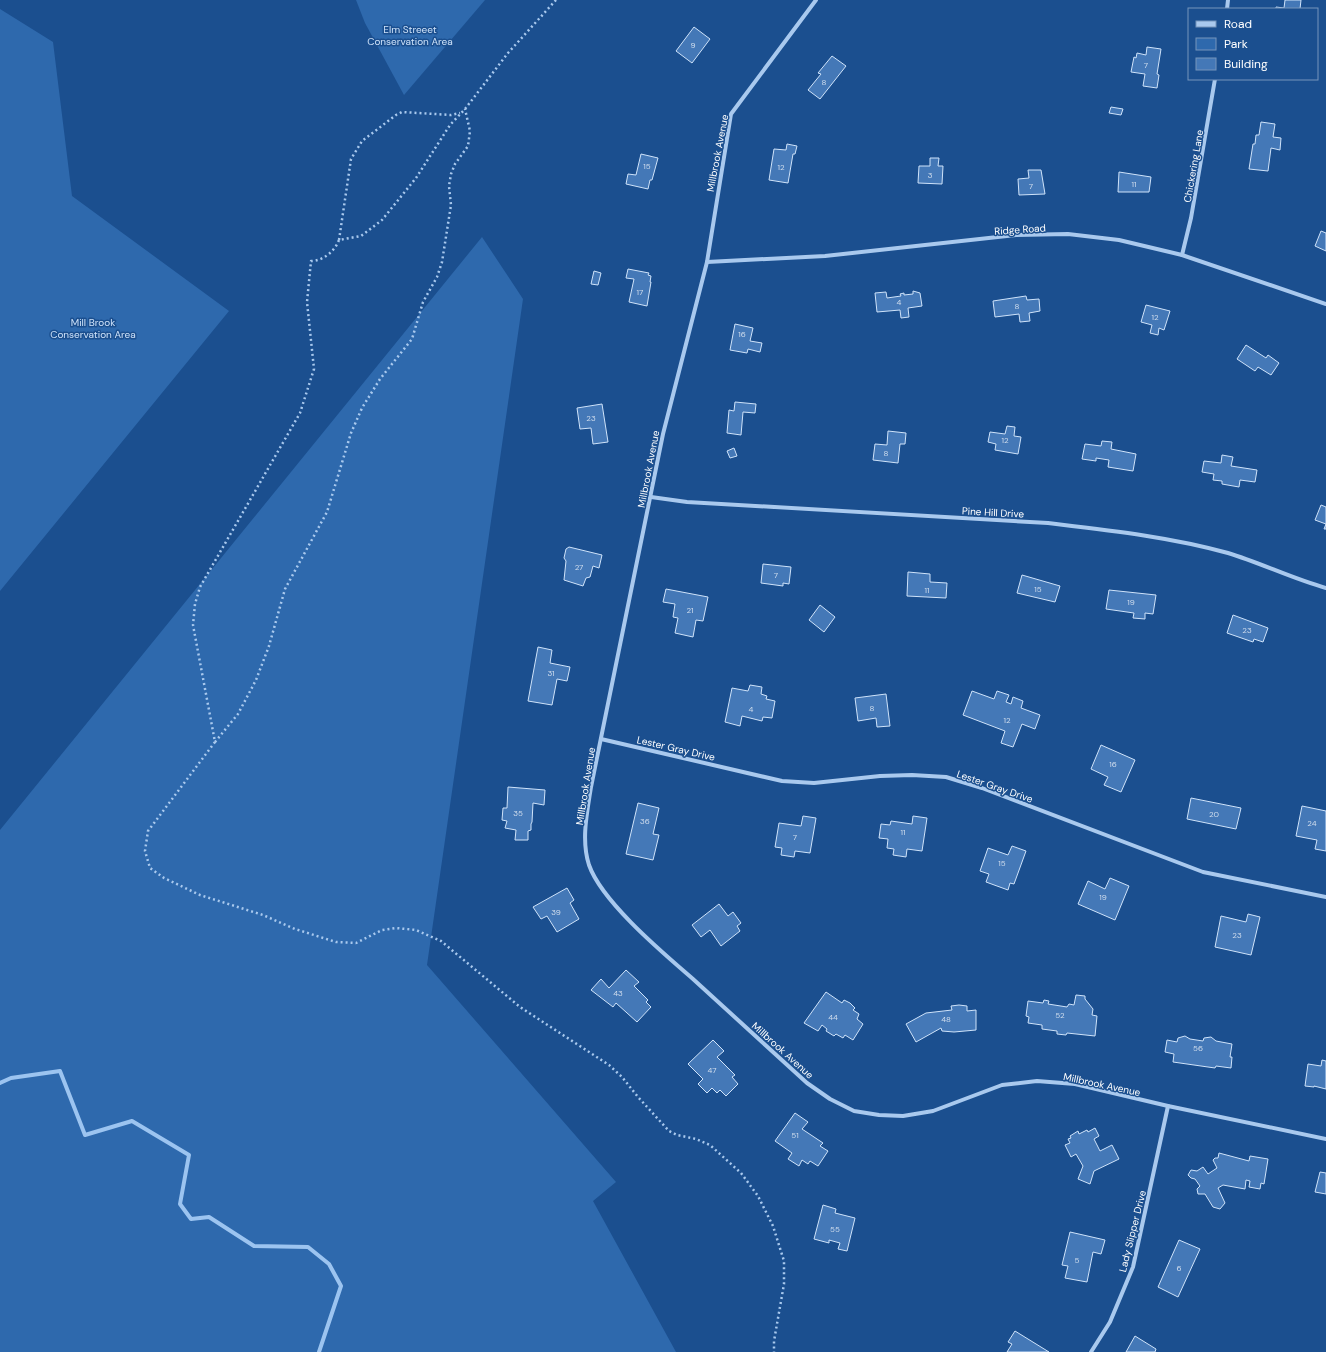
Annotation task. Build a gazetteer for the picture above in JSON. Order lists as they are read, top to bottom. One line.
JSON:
{"streets":{"street":["Millbrook Avenue","Chickering Lane","Ridge Road","Pine Hill Drive","Lester Gray Drive","Lady Slipper Drive"]},"crossings":[["Millbrook Avenue","Ridge Road"],["Millbrook Avenue","Pine Hill Drive"],["Millbrook Avenue","Lester Gray Drive"],["Millbrook Avenue","Lady Slipper Drive"],["Chickering Lane","Ridge Road"]],"parks":["Elm Streeet Conservation Area","Mill Brook Conservation Area"],"house_numbers":["9","7","8","15","12","3","11","7","17","4","8","12","16","23","12","8","27","7","15","11","19","21","23","31","8","4","12","16","35","20","36","24","11","7","15","19","39","23","43","52","44","48","56","47","51","55","5","6"],"legend":["Road","Park","Building"]}
